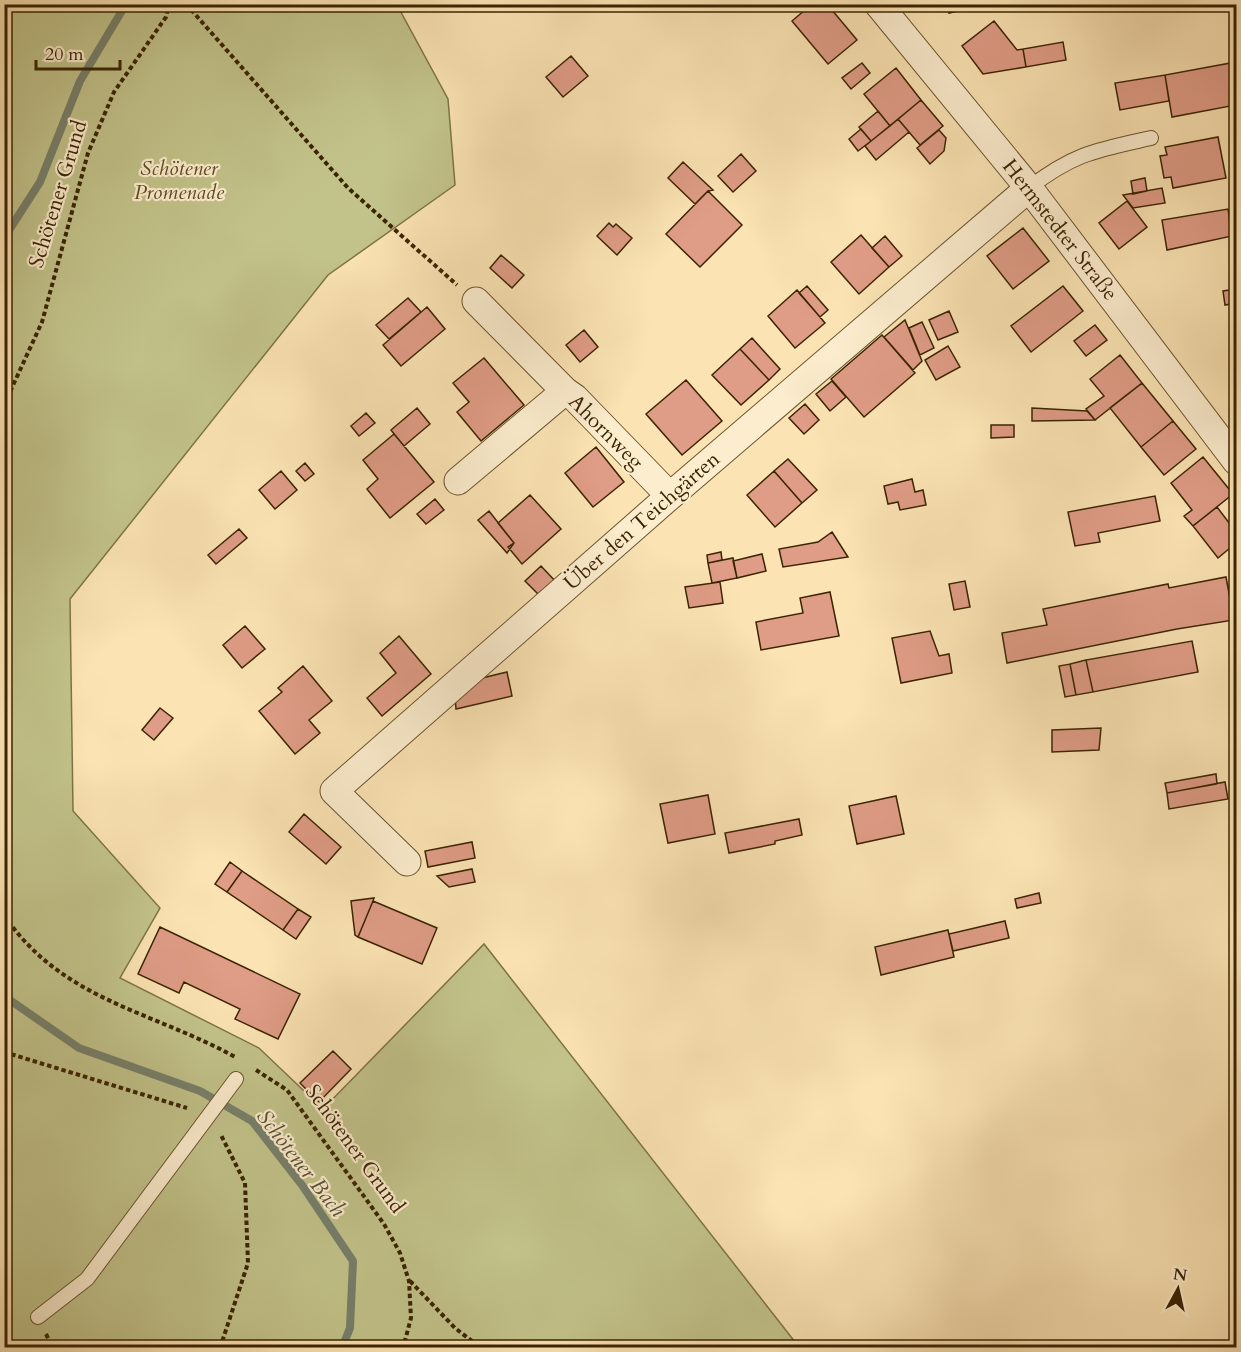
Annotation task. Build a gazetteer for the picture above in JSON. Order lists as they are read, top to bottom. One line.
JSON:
{"streets":{"street":["Hermstedter Straße","Ahornweg","Über den Teichgärten"],"path":["Schötener Grund"]},"crossings":[["Hermstedter Straße","Über den Teichgärten"],["Ahornweg","Über den Teichgärten"]],"water":["Schötener Bach"],"parks":["Schötener Promenade"],"scale_bar":"20 m","north":"top"}
